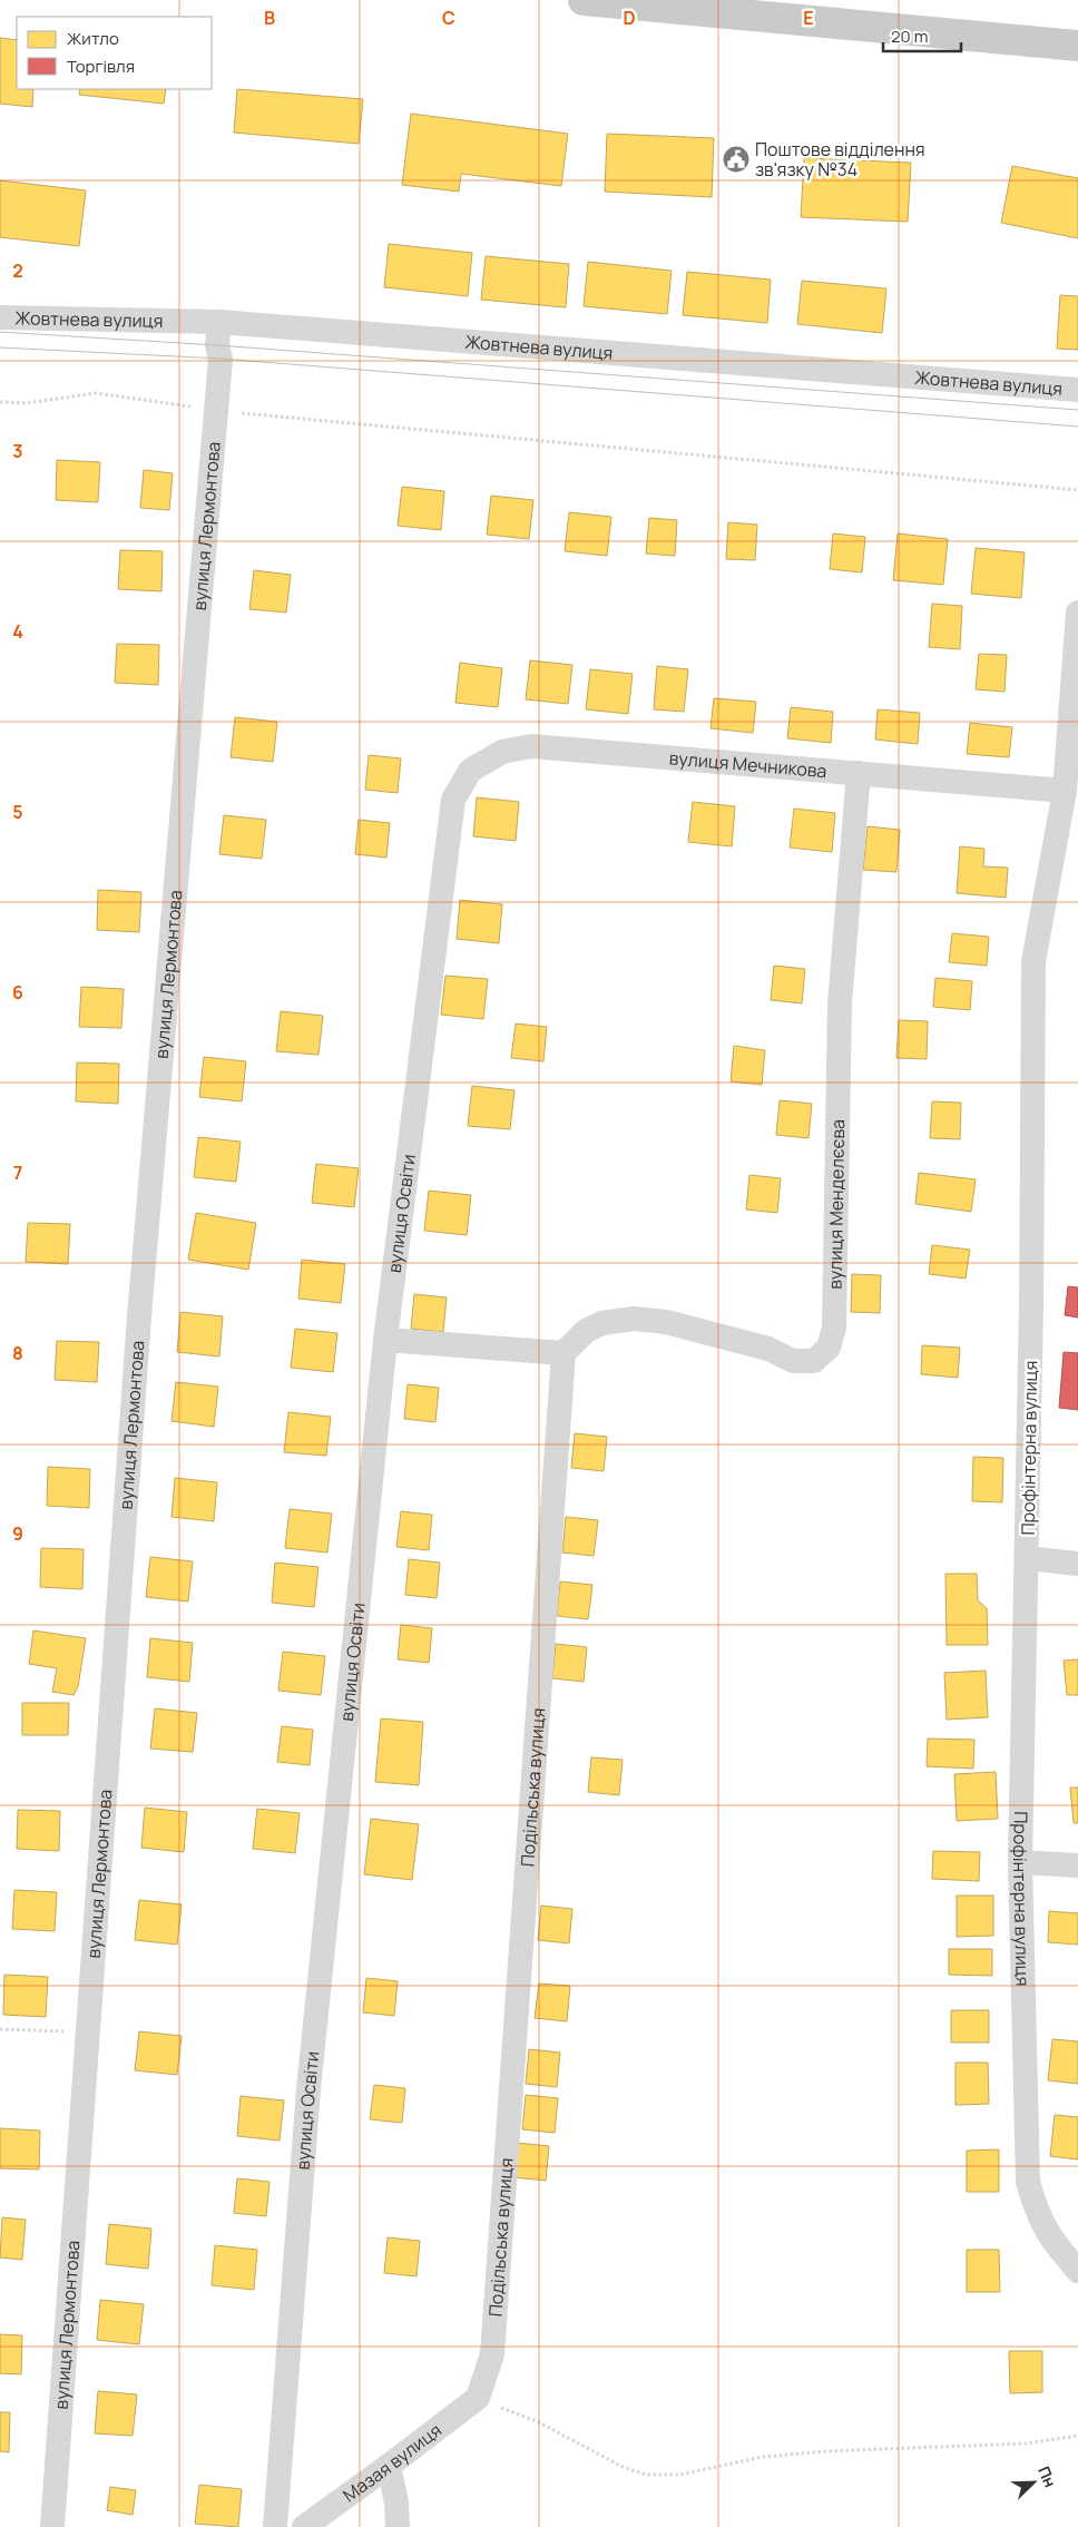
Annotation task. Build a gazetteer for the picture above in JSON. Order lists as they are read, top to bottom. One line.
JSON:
{"streets":{"street":["Жовтнева вулиця","вулиця Лермонтова","вулиця Мечникова","вулиця Менделєєва","вулиця Освіти","Профінтерна вулиця","Подільська вулиця","Мазая вулиця"]},"crossings":[["Жовтнева вулиця","вулиця Лермонтова"],["вулиця Мечникова","вулиця Менделєєва"],["вулиця Мечникова","вулиця Освіти"],["вулиця Мечникова","Профінтерна вулиця"],["вулиця Менделєєва","Подільська вулиця"],["Подільська вулиця","Мазая вулиця"]],"places":{"public building":["Поштове відділення зв'язку №34"]},"legend":["Житло","Торгівля"],"scale_bar":"20 m","north":"top right","grid":{"columns":["B","C","D","E"],"rows":["2","3","4","5","6","7","8","9"]}}
